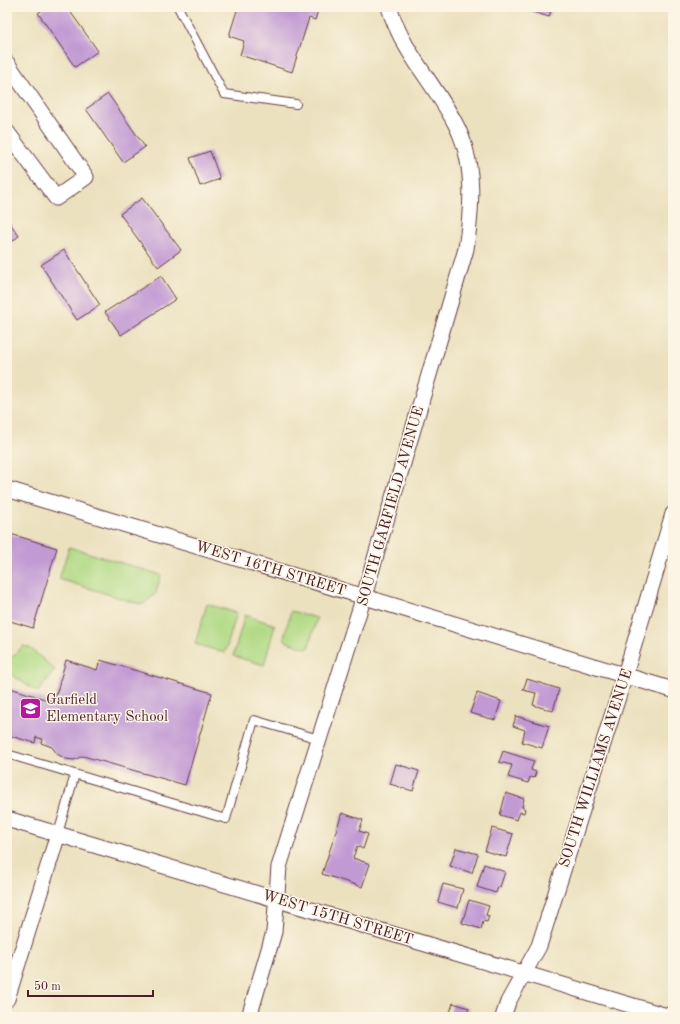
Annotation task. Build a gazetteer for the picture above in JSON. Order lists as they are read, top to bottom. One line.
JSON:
{"streets":{"street":["SOUTH GARFIELD AVENUE","WEST 16TH STREET","SOUTH WILLIAMS AVENUE","WEST 15TH STREET"]},"crossings":[["SOUTH GARFIELD AVENUE","WEST 16TH STREET"],["SOUTH GARFIELD AVENUE","WEST 15TH STREET"],["WEST 16TH STREET","SOUTH WILLIAMS AVENUE"],["SOUTH WILLIAMS AVENUE","WEST 15TH STREET"]],"places":{"school or university":["Garfield Elementary School"]},"scale_bar":"50 m"}
